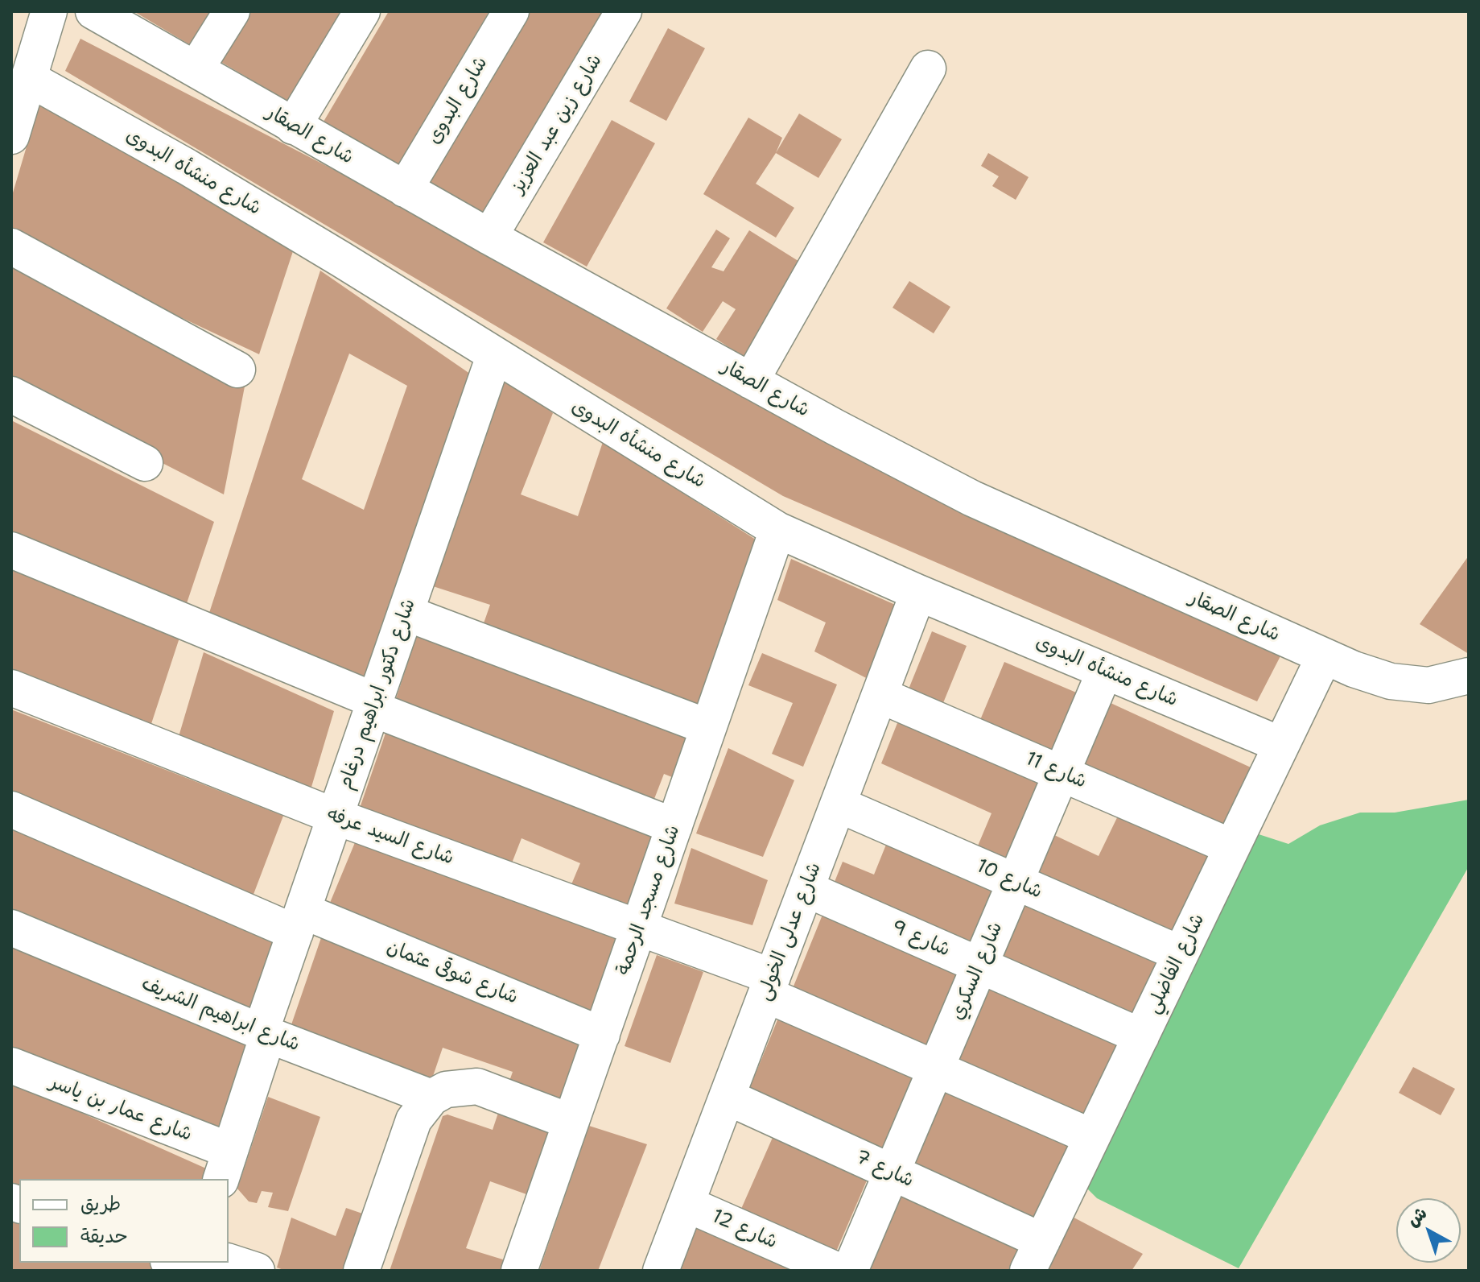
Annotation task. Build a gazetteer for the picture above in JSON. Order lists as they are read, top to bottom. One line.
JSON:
{"streets":{"street":["شارع البدوى","شارع زين عبد العزيز","شارع الصقار","شارع منشأه البدوى","شارع دكتور ابراهيم درغام","شارع 11","شارع السيد عرفه","شارع 10","شارع مسجد الرحمة","شارع عدلى الخولى","شارع 9","شارع الفاضلي","شارع السكري","شارع شوقى عثمان","شارع ابراهيم الشريف","شارع عمار بن ياسر","شارع 7","شارع 12"]},"crossings":[["شارع البدوى","شارع الصقار"],["شارع زين عبد العزيز","شارع الصقار"],["شارع الصقار","شارع الفاضلي"],["شارع منشأه البدوى","شارع دكتور ابراهيم درغام"],["شارع منشأه البدوى","شارع مسجد الرحمة"],["شارع منشأه البدوى","شارع عدلى الخولى"],["شارع منشأه البدوى","شارع الفاضلي"],["شارع منشأه البدوى","شارع السكري"],["شارع دكتور ابراهيم درغام","شارع السيد عرفه"],["شارع دكتور ابراهيم درغام","شارع شوقى عثمان"],["شارع دكتور ابراهيم درغام","شارع ابراهيم الشريف"],["شارع دكتور ابراهيم درغام","شارع عمار بن ياسر"],["شارع 11","شارع عدلى الخولى"],["شارع 11","شارع الفاضلي"],["شارع 11","شارع السكري"],["شارع السيد عرفه","شارع مسجد الرحمة"],["شارع السيد عرفه","شارع عدلى الخولى"],["شارع السيد عرفه","شارع الفاضلي"],["شارع السيد عرفه","شارع السكري"],["شارع 10","شارع عدلى الخولى"],["شارع 10","شارع الفاضلي"],["شارع 10","شارع السكري"],["شارع مسجد الرحمة","شارع شوقى عثمان"],["شارع عدلى الخولى","شارع 9"],["شارع عدلى الخولى","شارع 7"],["شارع عدلى الخولى","شارع 12"],["شارع 9","شارع الفاضلي"],["شارع 9","شارع السكري"],["شارع الفاضلي","شارع 7"],["شارع السكري","شارع 7"]],"legend":["طريق","حديقة"],"north":"top left"}
